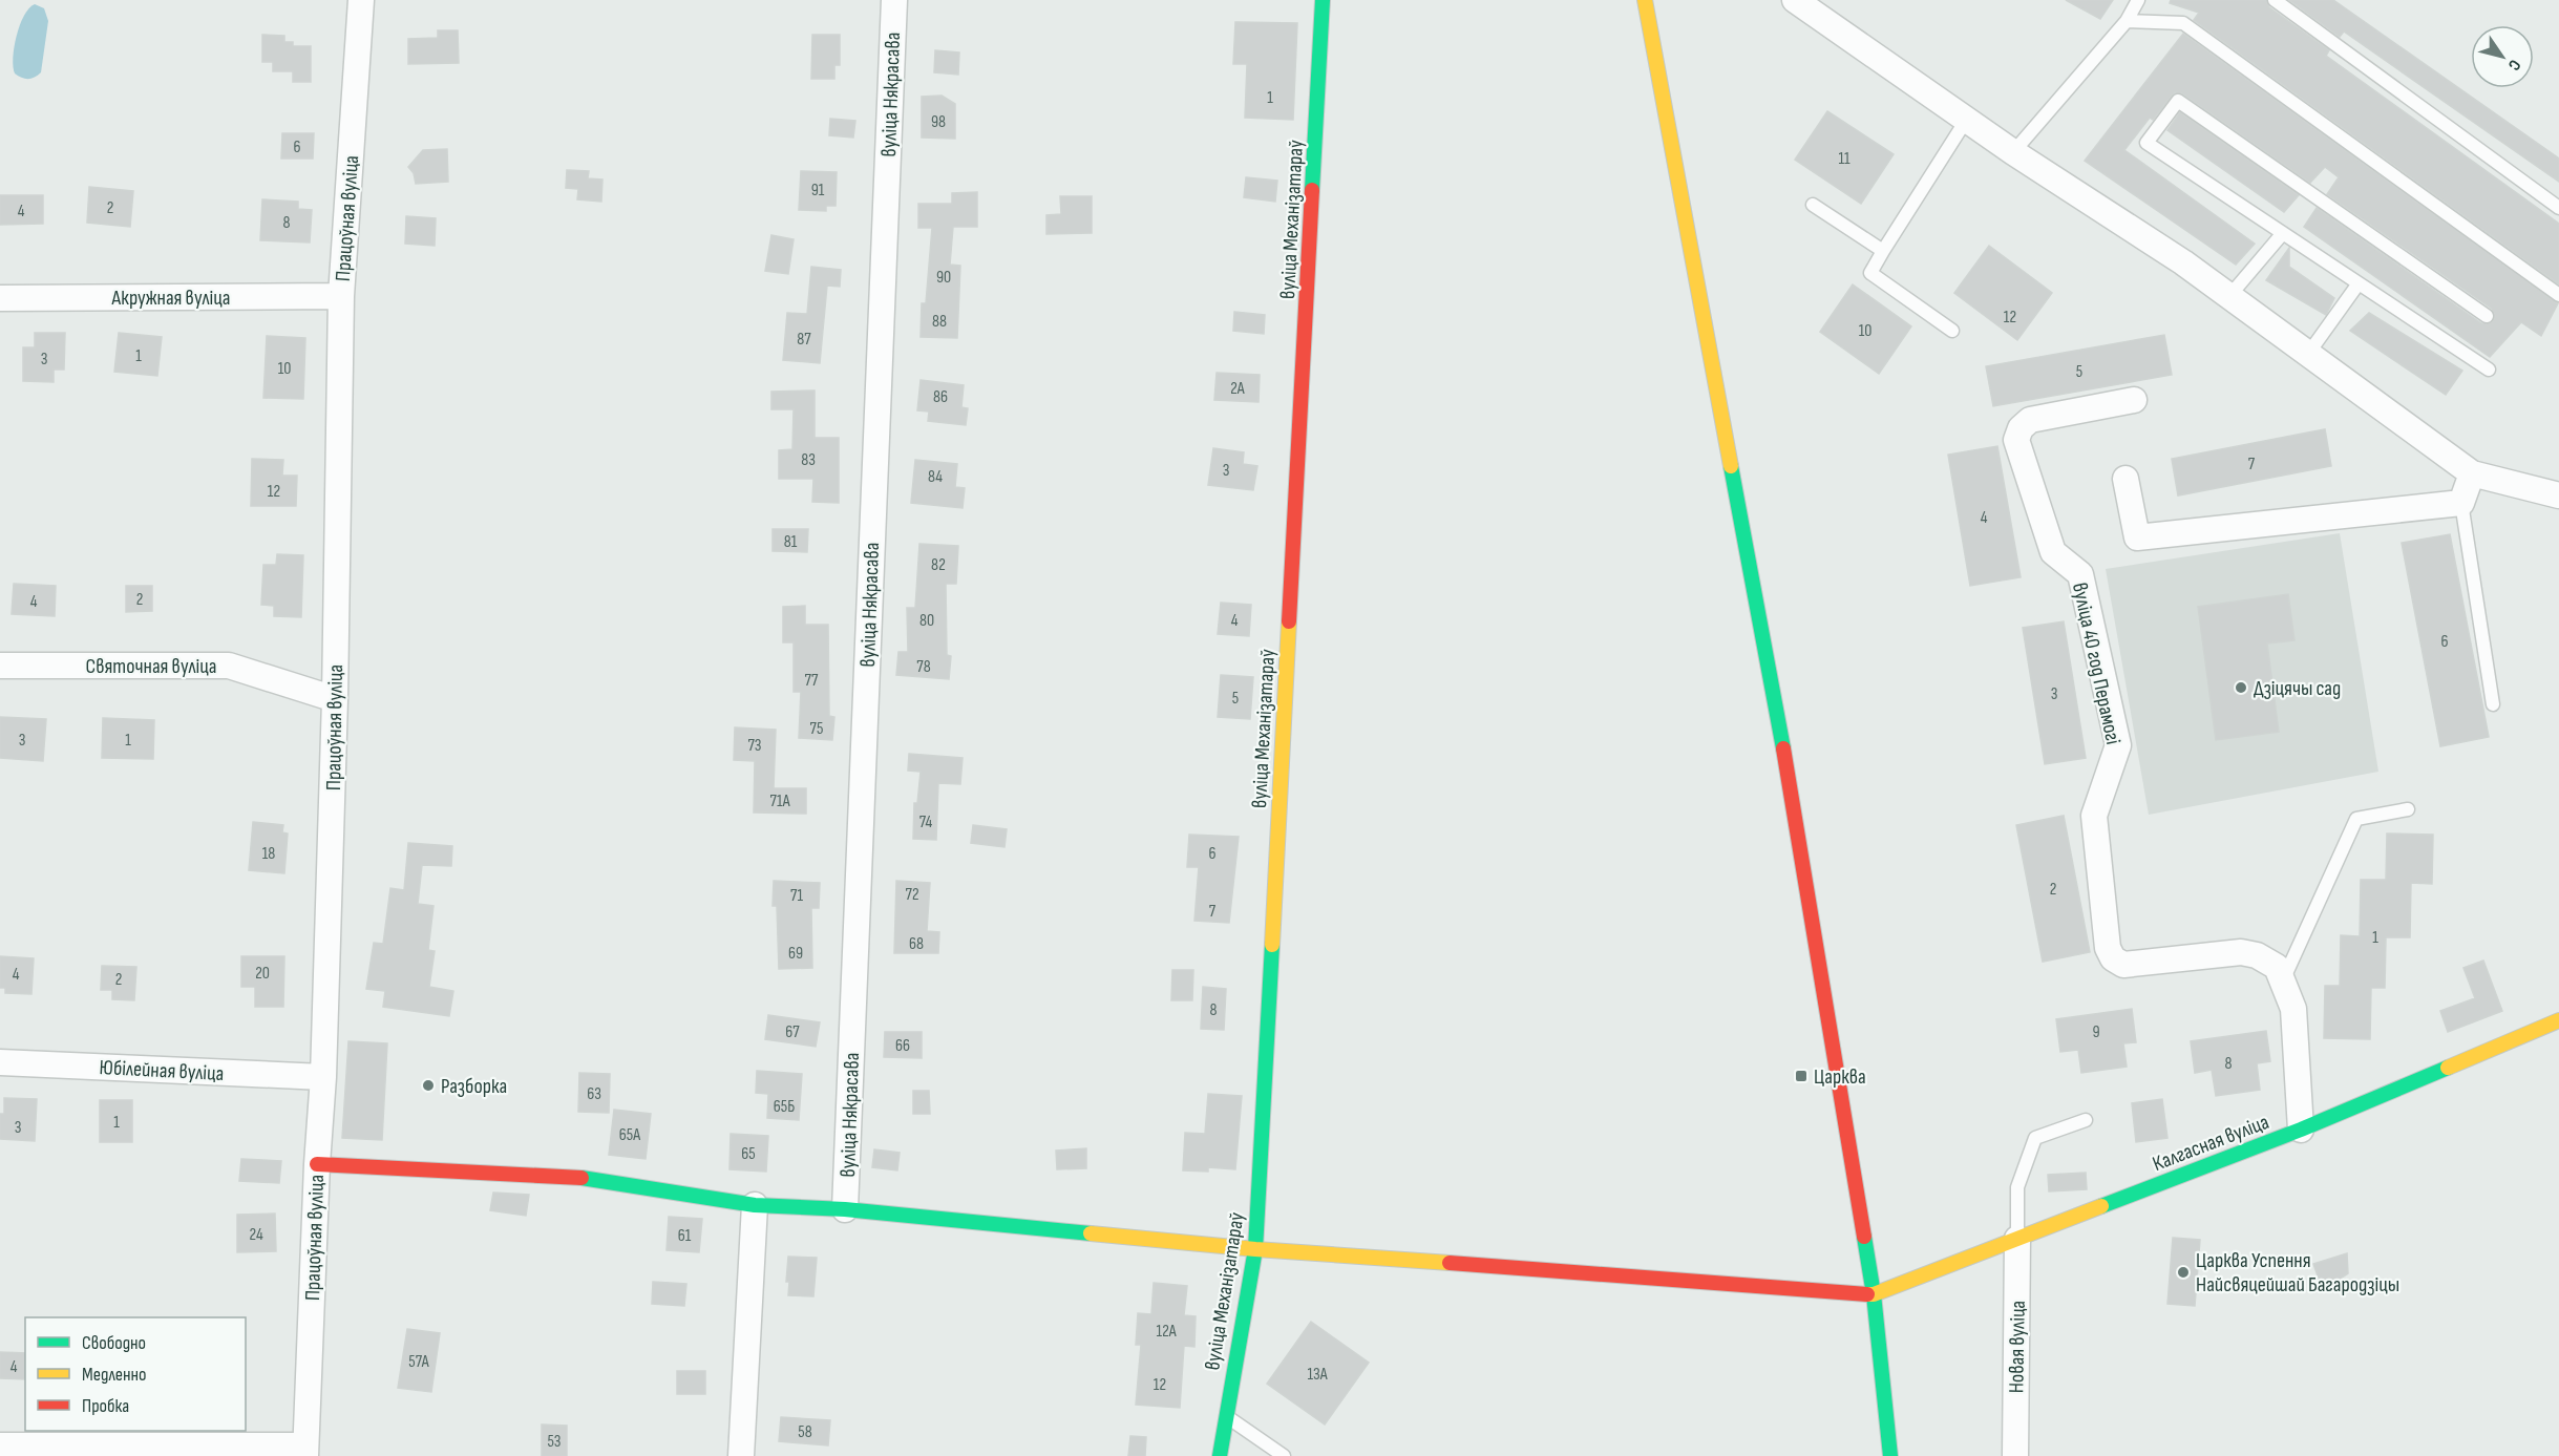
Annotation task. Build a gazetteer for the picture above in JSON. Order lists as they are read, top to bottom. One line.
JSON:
{"streets":{"street":["вуліца Някрасава","Працоўная вуліца","вуліца Механізатараў","Акружная вуліца","вуліца 40 год Перамогі","Святочная вуліца","Юбілейная вуліца","Калгасная вуліца","Новая вуліца"]},"crossings":[["Працоўная вуліца","Акружная вуліца"],["Працоўная вуліца","Святочная вуліца"],["Працоўная вуліца","Юбілейная вуліца"],["вуліца 40 год Перамогі","Калгасная вуліца"],["Калгасная вуліца","Новая вуліца"]],"places":{"other":["Дзіцячы сад","Разборка","Царква Успення Найсвяцейшай Багародзіцы"],"transit":["Царква"]},"house_numbers":["1","98","6","11","91","2","4","8","90","12","88","10","87","1","3","10","5","2А","86","83","7","3","84","12","4","81","82","2","4","80","4","6","78","77","3","5","75","3","1","73","71А","74","18","6","2","72","71","7","1","68","69","20","4","2","8","67","9","66","8","63","65Б","1","3","65А","65","24","61","12А","57А","4","13А","12","58","53"],"legend":["Свободно","Медленно","Пробка"],"north":"bottom right"}
